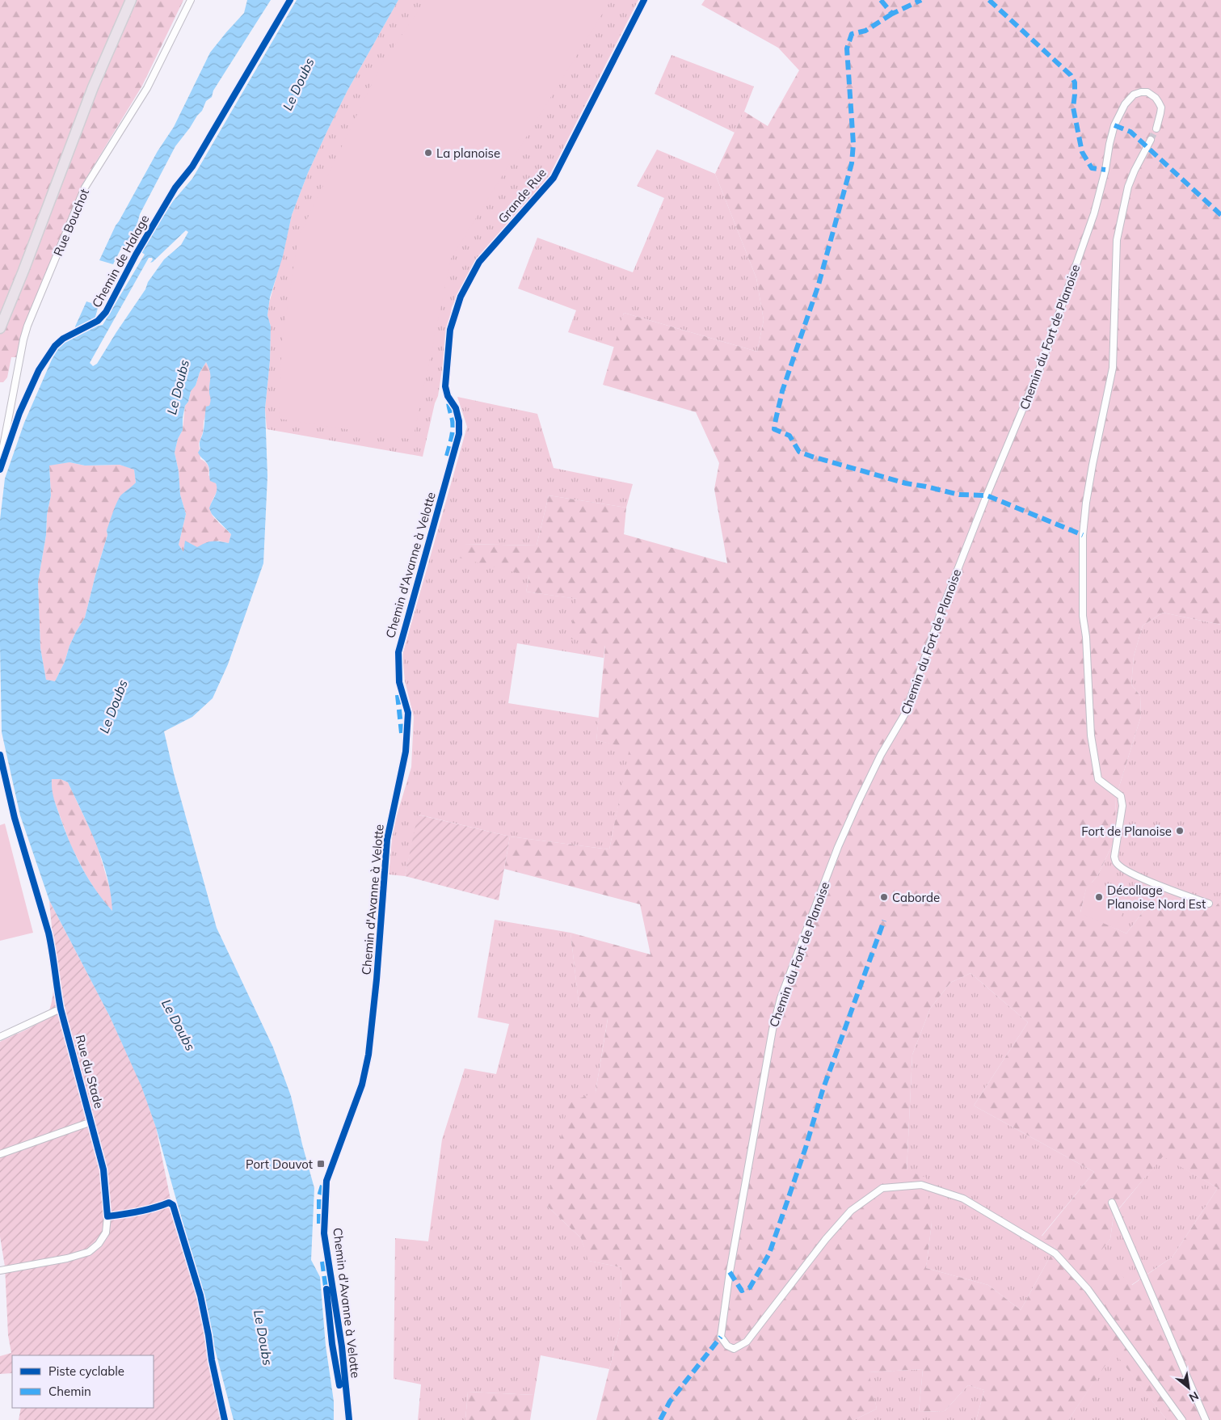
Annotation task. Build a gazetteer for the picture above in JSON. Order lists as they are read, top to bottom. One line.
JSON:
{"streets":{"street":["Grande Rue","Rue Bouchot","Chemin de Halage","Chemin du Fort de Planoise","Chemin d'Avanne à Velotte","Rue du Stade"]},"crossings":[["Grande Rue","Chemin d'Avanne à Velotte"]],"water":["Le Doubs"],"places":{"other":["La planoise","Fort de Planoise","Caborde","Décollage Planoise Nord Est"],"transit":["Port Douvot"]},"legend":["Piste cyclable","Chemin"],"north":"bottom right"}
